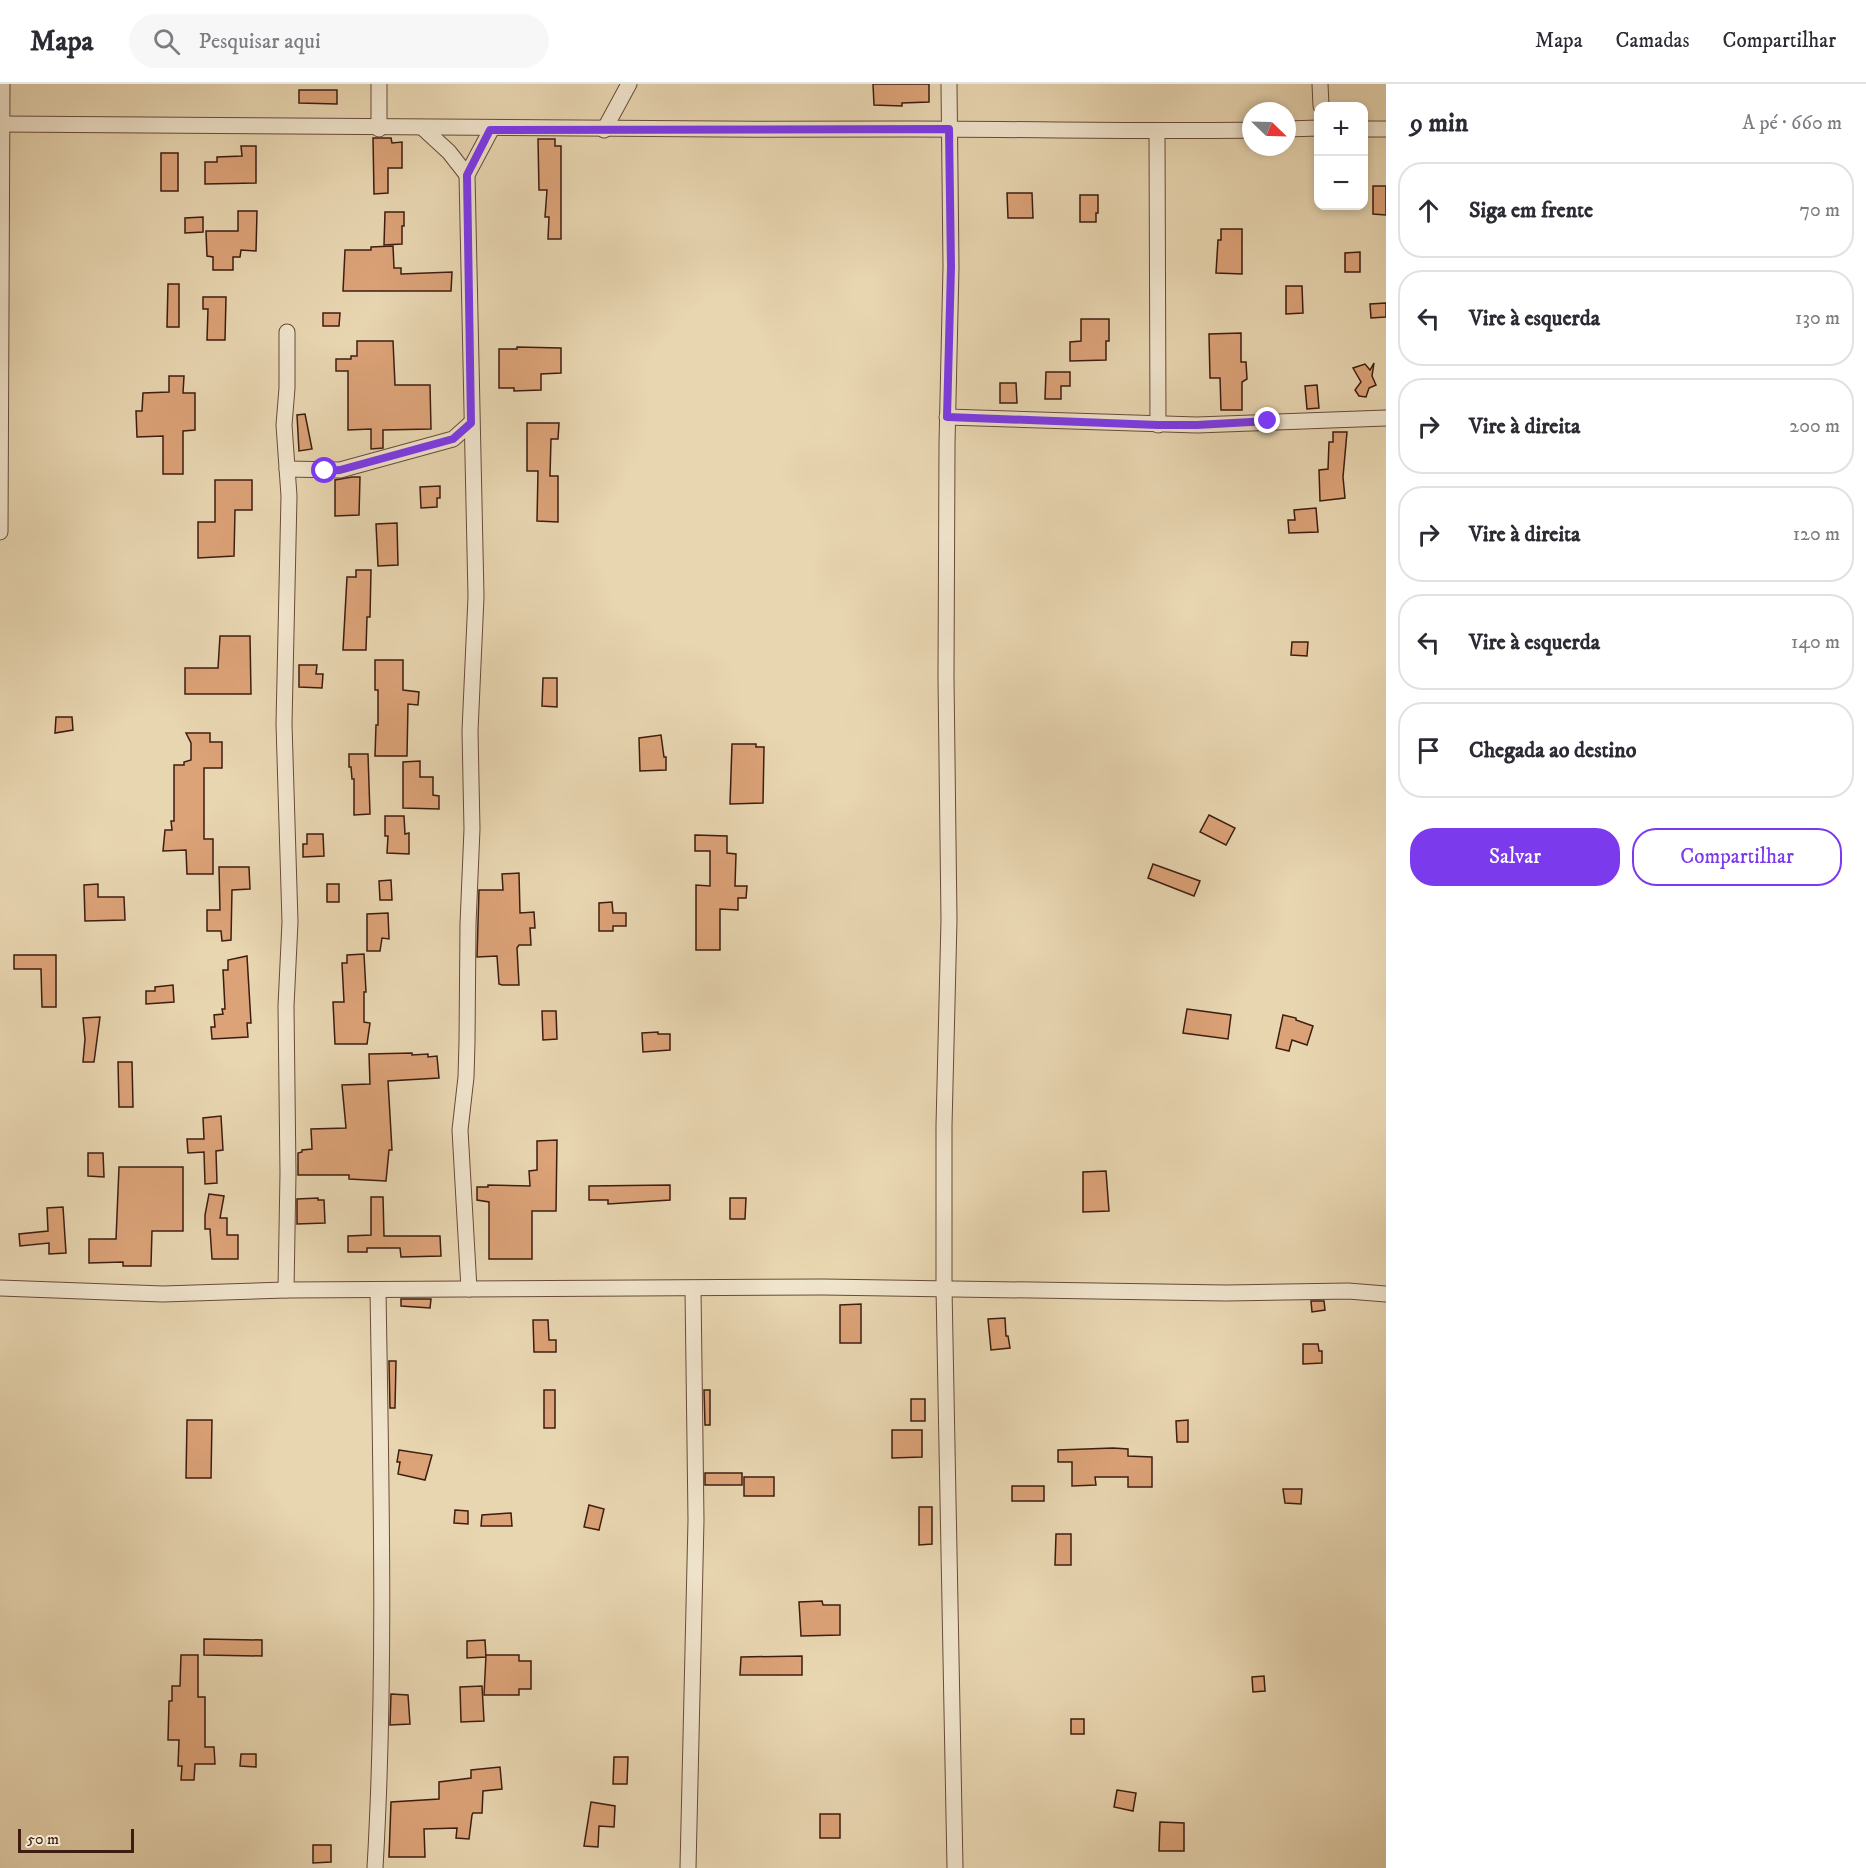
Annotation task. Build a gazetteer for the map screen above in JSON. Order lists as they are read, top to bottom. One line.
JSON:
{"scale_bar":"50 m","north":"bottom right","page":{"header":"Mapa","search":"Pesquisar aqui","nav":["Mapa","Camadas","Compartilhar"],"heading":["9 min","A pé · 660 m"],"map_buttons":["+","−"],"list":[["Siga em frente","70 m"],["Vire à esquerda","130 m"],["Vire à direita","200 m"],["Vire à direita","120 m"],["Vire à esquerda","140 m"],"Chegada ao destino"],"buttons":["Salvar","Compartilhar"],"scale":"50 m"}}
